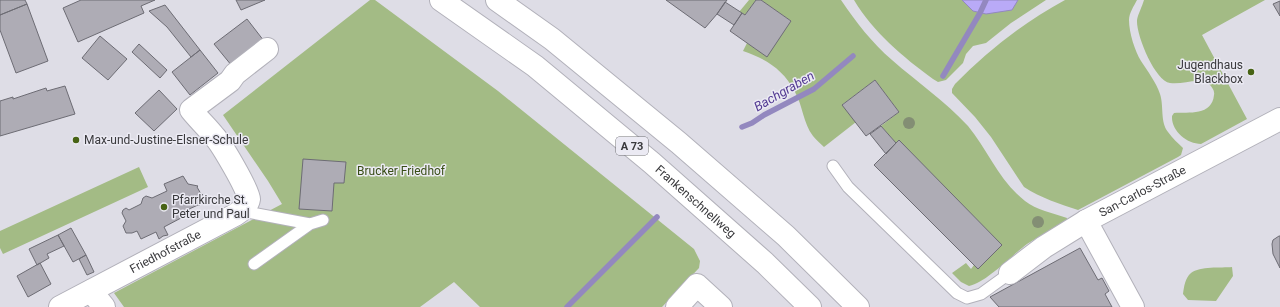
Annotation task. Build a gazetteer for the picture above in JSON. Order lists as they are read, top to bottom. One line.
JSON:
{"streets":{"main road":["A 73","San-Carlos-Straße","Frankenschnellweg","Friedhofstraße"]},"water":["Bachgraben"],"parks":["Brucker Friedhof"],"places":["Jugendhaus Blackbox","Max-und-Justine-Elsner-Schule","Pfarrkirche St. Peter und Paul"]}
